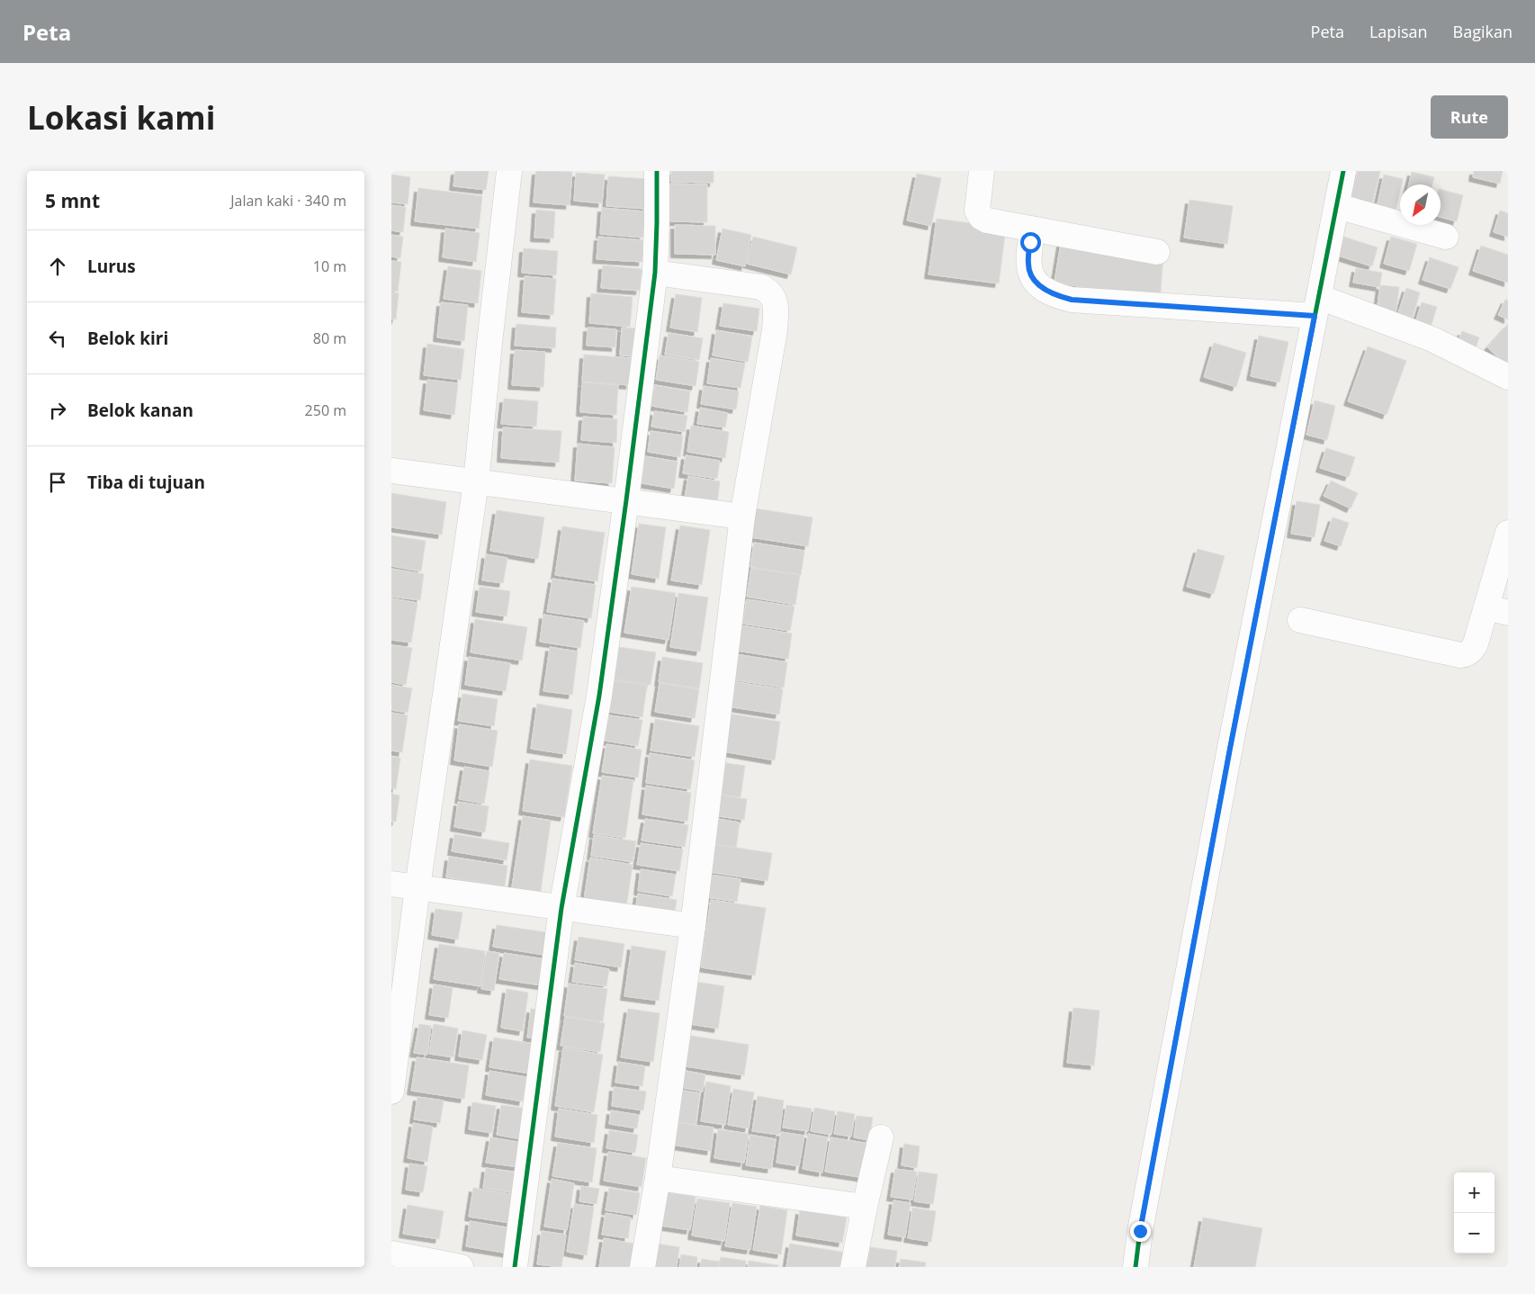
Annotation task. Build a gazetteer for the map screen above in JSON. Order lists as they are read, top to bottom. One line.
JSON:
{"north":"bottom left","page":{"header":"Peta","nav":["Peta","Lapisan","Bagikan"],"buttons":"Rute","title":"Lokasi kami","heading":["5 mnt","Jalan kaki · 340 m"],"list":[["Lurus","10 m"],["Belok kiri","80 m"],["Belok kanan","250 m"],"Tiba di tujuan"],"map_buttons":["+","−"]}}
